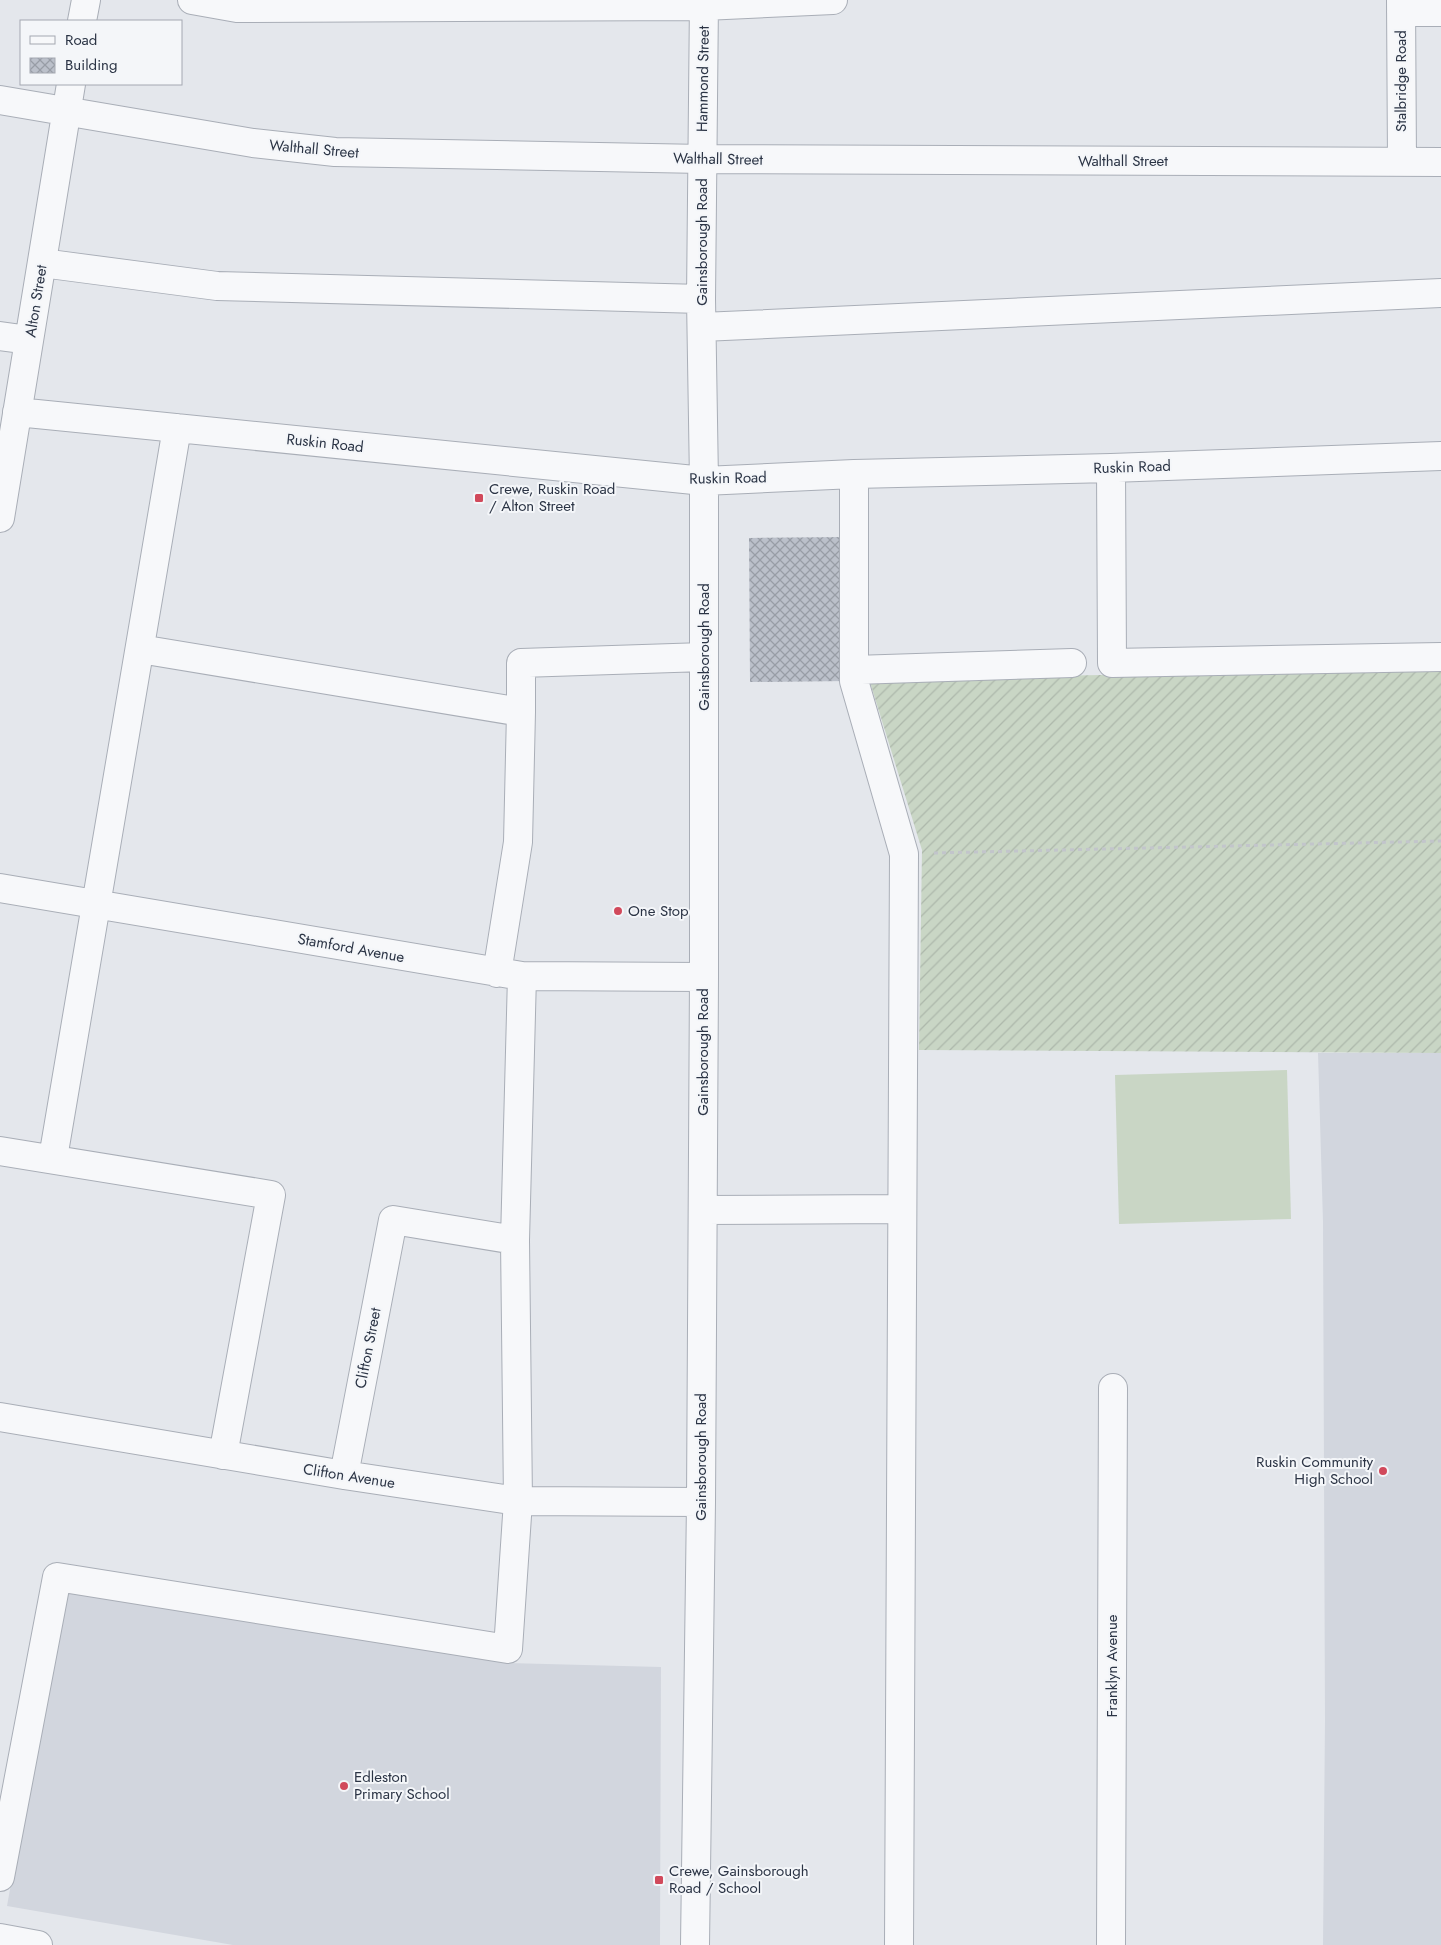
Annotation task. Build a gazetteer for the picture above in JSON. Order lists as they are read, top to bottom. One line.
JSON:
{"streets":{"street":["Hammond Street","Stalbridge Road","Walthall Street","Gainsborough Road","Alton Street","Ruskin Road","Stamford Avenue","Clifton Street","Clifton Avenue","Franklyn Avenue"]},"crossings":[["Hammond Street","Walthall Street"],["Hammond Street","Gainsborough Road"],["Stalbridge Road","Walthall Street"],["Walthall Street","Gainsborough Road"],["Walthall Street","Alton Street"],["Gainsborough Road","Ruskin Road"],["Gainsborough Road","Stamford Avenue"],["Gainsborough Road","Clifton Avenue"],["Alton Street","Ruskin Road"],["Clifton Street","Clifton Avenue"]],"places":{"transit":["Crewe, Ruskin Road / Alton Street","Crewe, Gainsborough Road / School"],"other":["One Stop","Ruskin Community High School","Edleston Primary School"]},"legend":["Road","Building"]}
